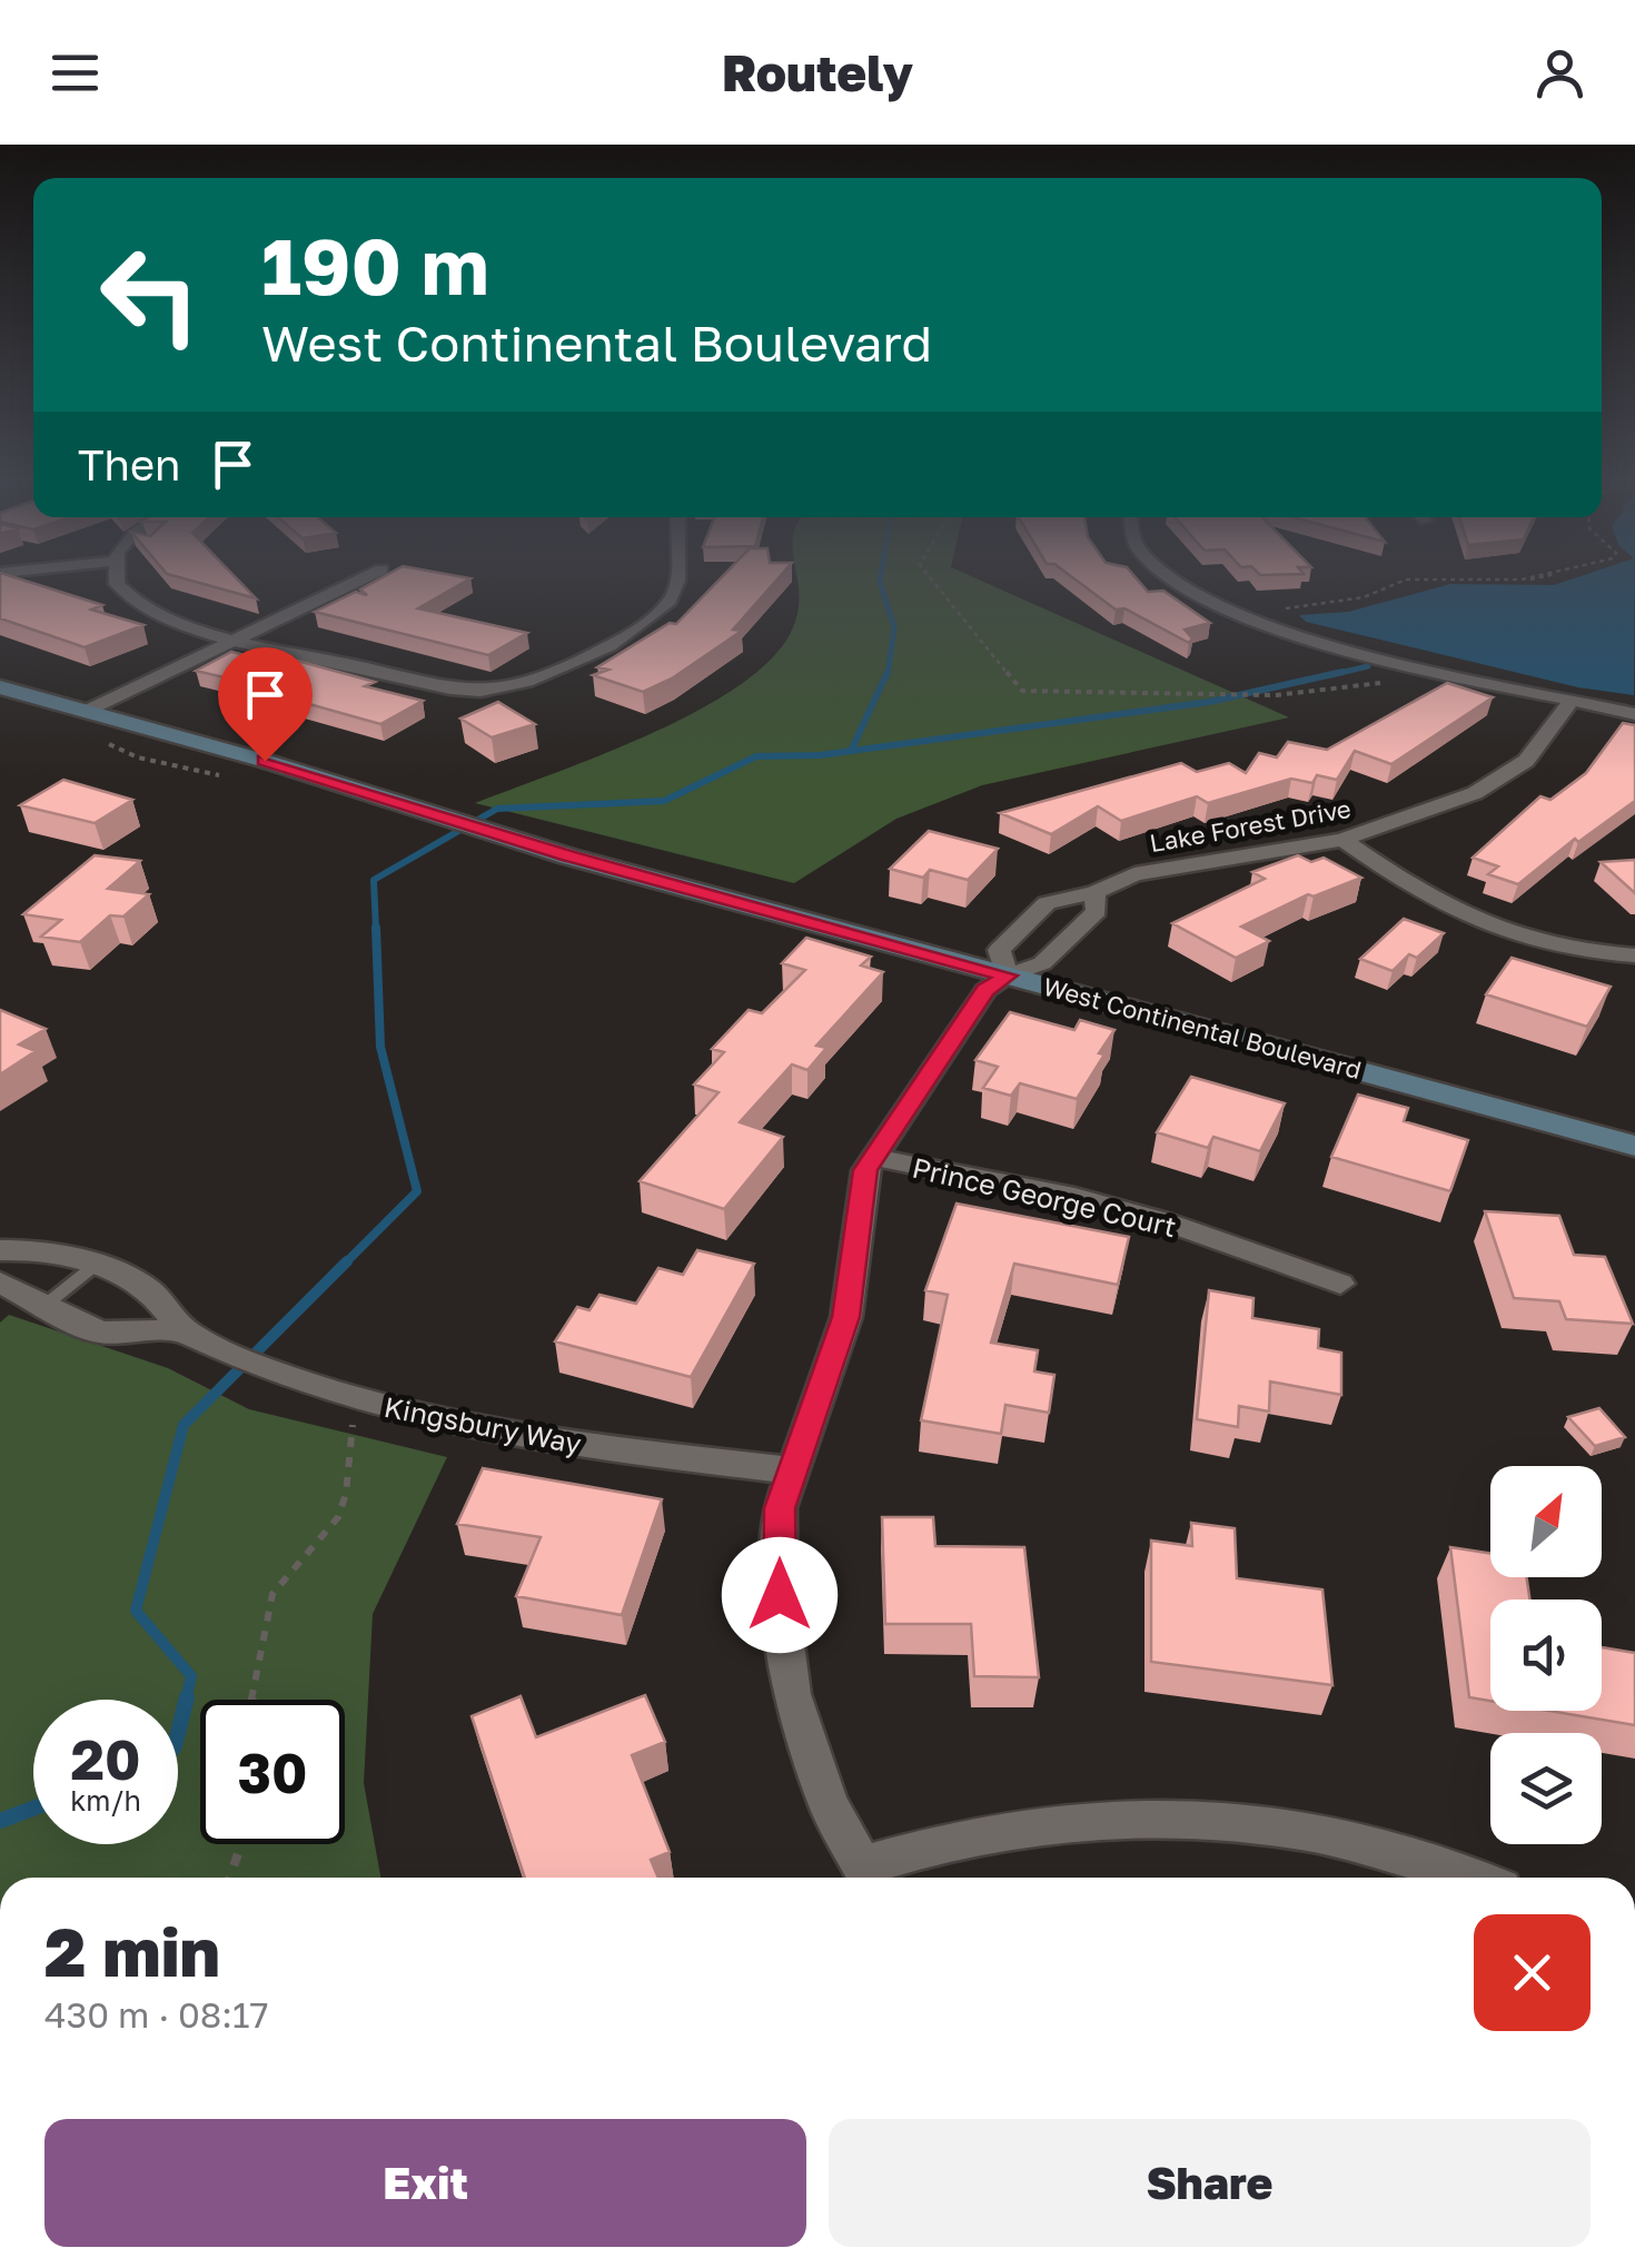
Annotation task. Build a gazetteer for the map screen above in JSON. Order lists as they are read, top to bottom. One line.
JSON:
{"streets":{"main road":["West Continental Boulevard"],"street":["Lake Forest Drive","Prince George Court","Kingsbury Way"]},"crossings":[["Lake Forest Drive","West Continental Boulevard"]],"north":"top right","page":{"header":"Routely","turn":["190 m","West Continental Boulevard"],"then":"Then","speed":"20 km/h","limit":"30","heading":["2 min","430 m · 08:17"],"buttons":["Exit","Share"]}}
